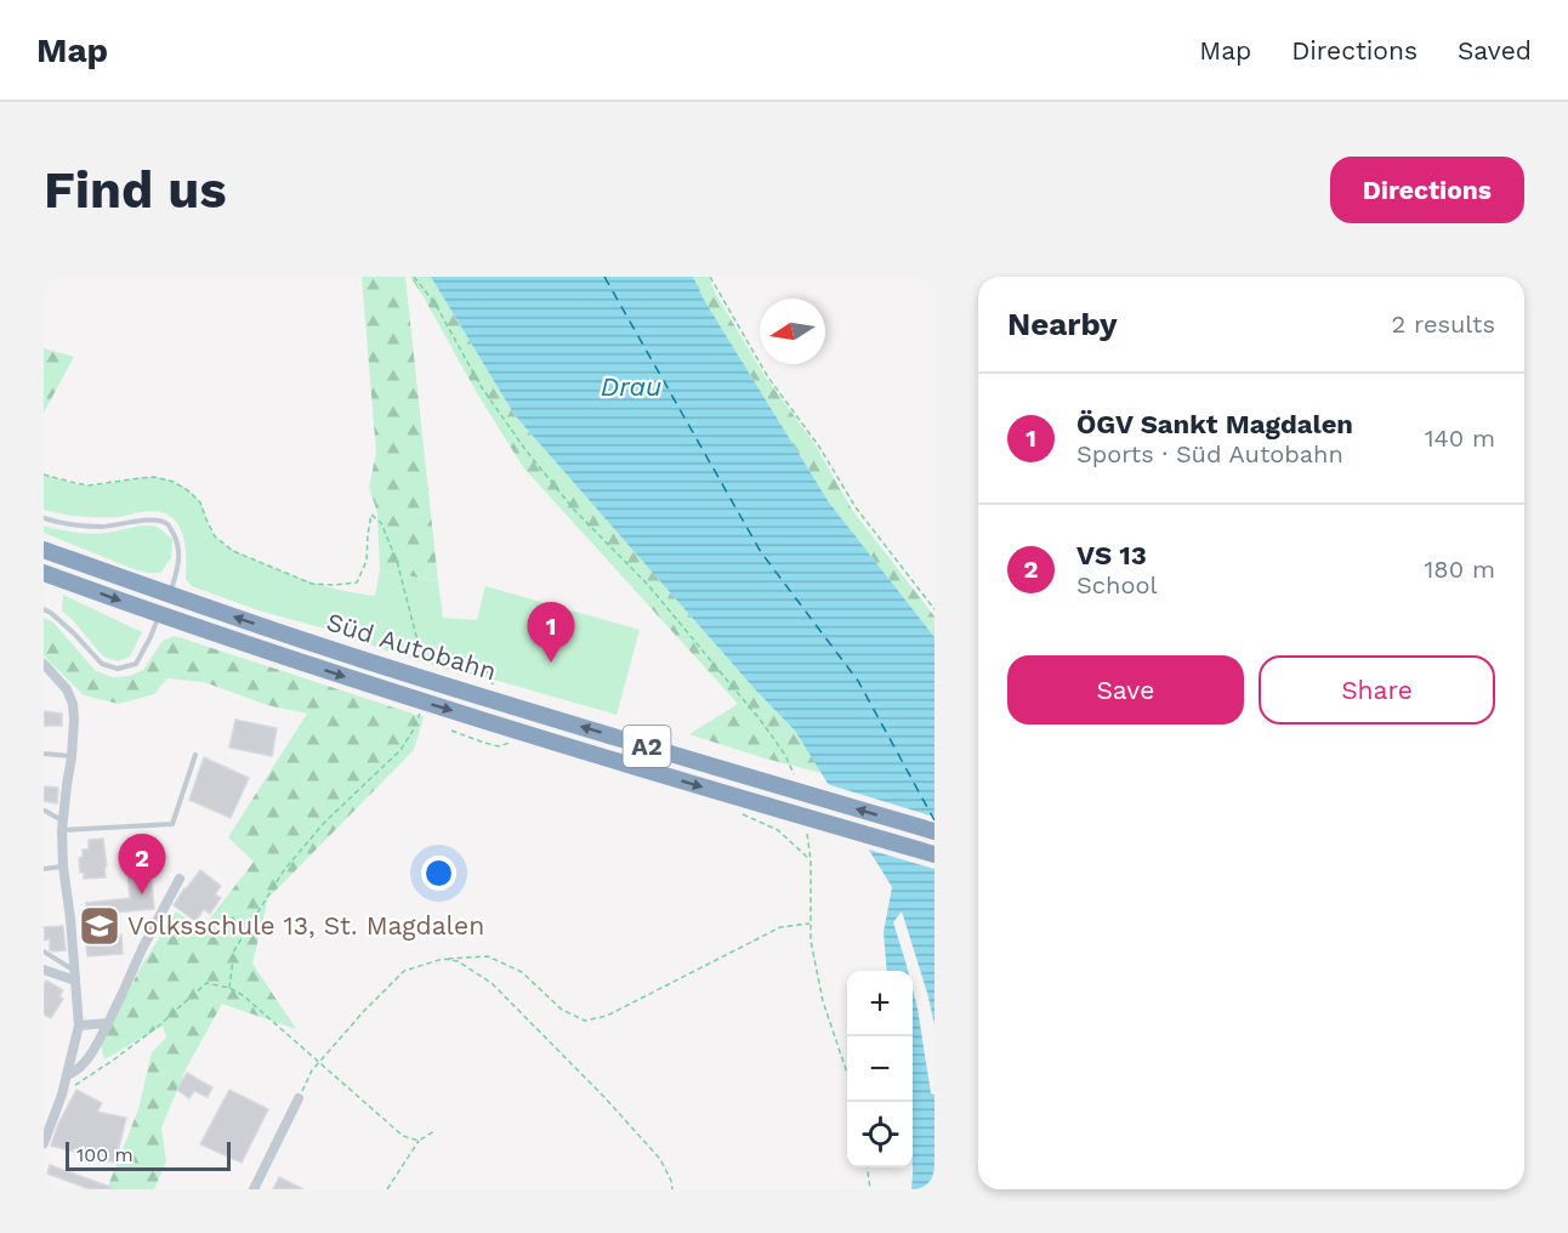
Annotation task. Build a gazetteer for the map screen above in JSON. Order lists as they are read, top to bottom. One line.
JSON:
{"streets":{"highway":["Süd Autobahn","A2"]},"water":["Drau"],"places":{"school or university":["Volksschule 13, St. Magdalen"]},"scale_bar":"100 m","north":"left","page":{"header":"Map","nav":["Map","Directions","Saved"],"buttons":["Directions",["Save","Share"]],"title":"Find us","heading":["Nearby","2 results"],"list":[{"mark":"1","name":"ÖGV Sankt Magdalen","note":"Sports · Süd Autobahn","value":"140 m"},{"mark":"2","name":"VS 13","note":"School","value":"180 m"}],"pins":["1","2"],"map_buttons":["+","−"],"scale":"100 m"}}
